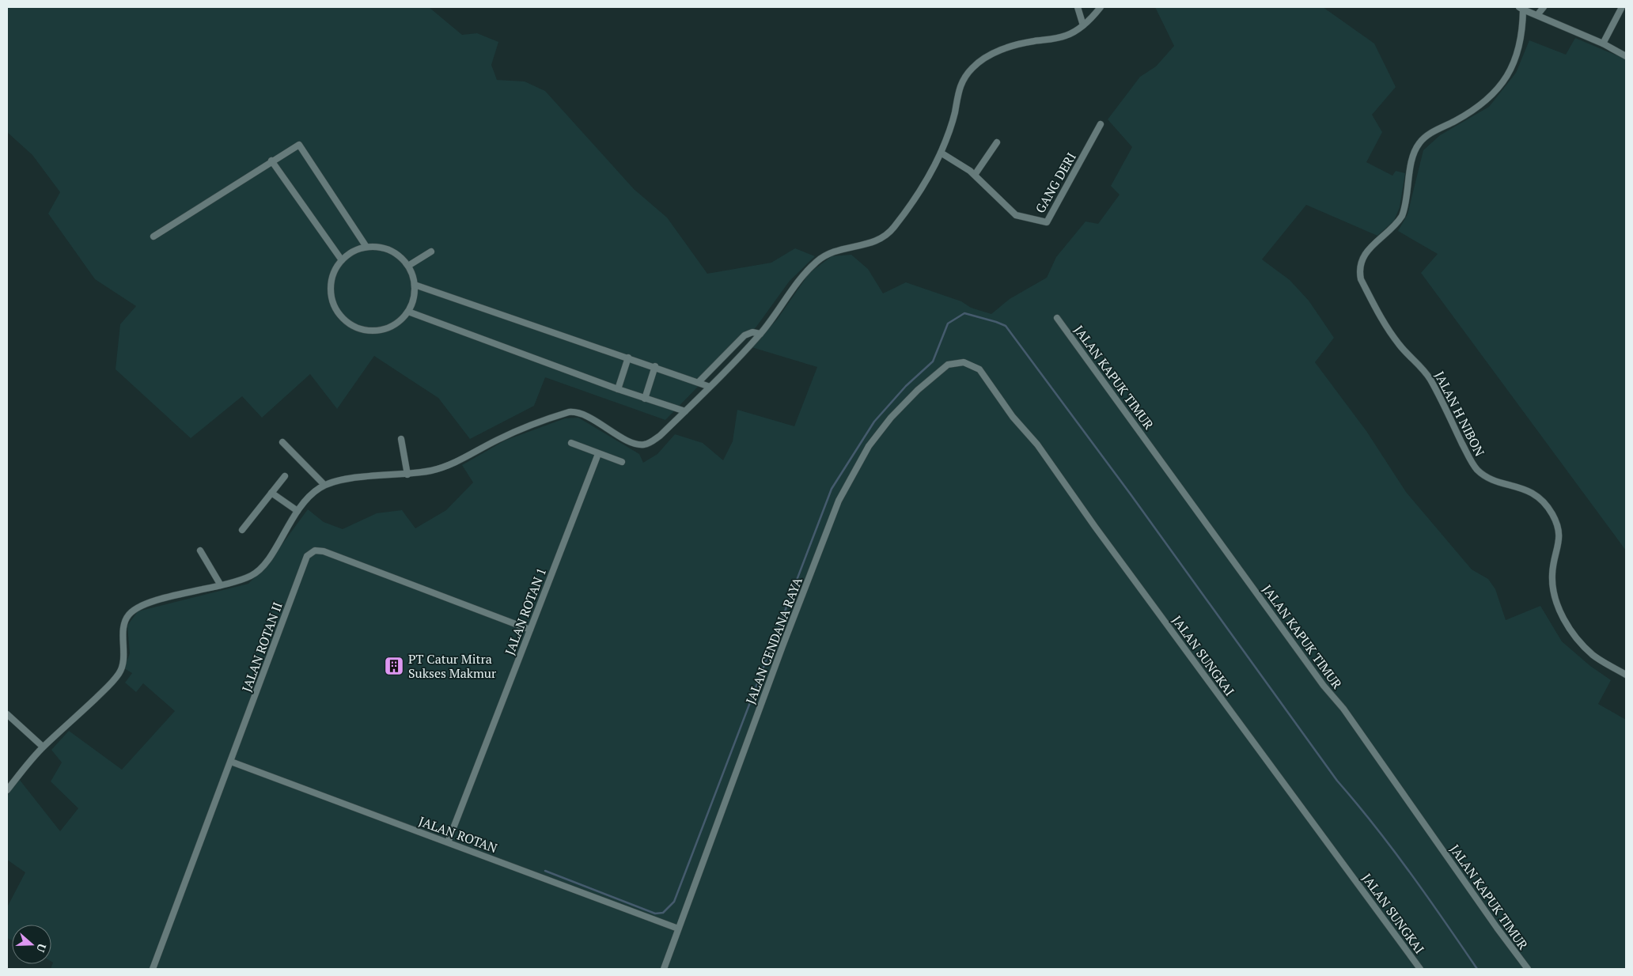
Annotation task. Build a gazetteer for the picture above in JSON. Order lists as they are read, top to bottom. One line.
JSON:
{"streets":{"street":["GANG DERI","JALAN KAPUK TIMUR","JALAN H NIBON","JALAN ROTAN 1","JALAN CENDANA RAYA","JALAN ROTAN II","JALAN SUNGKAI","JALAN ROTAN"]},"crossings":[["JALAN ROTAN 1","JALAN ROTAN II"],["JALAN ROTAN 1","JALAN ROTAN"],["JALAN CENDANA RAYA","JALAN SUNGKAI"],["JALAN CENDANA RAYA","JALAN ROTAN"],["JALAN ROTAN II","JALAN ROTAN"]],"places":{"building":["PT Catur Mitra Sukses Makmur"]},"north":"right"}
